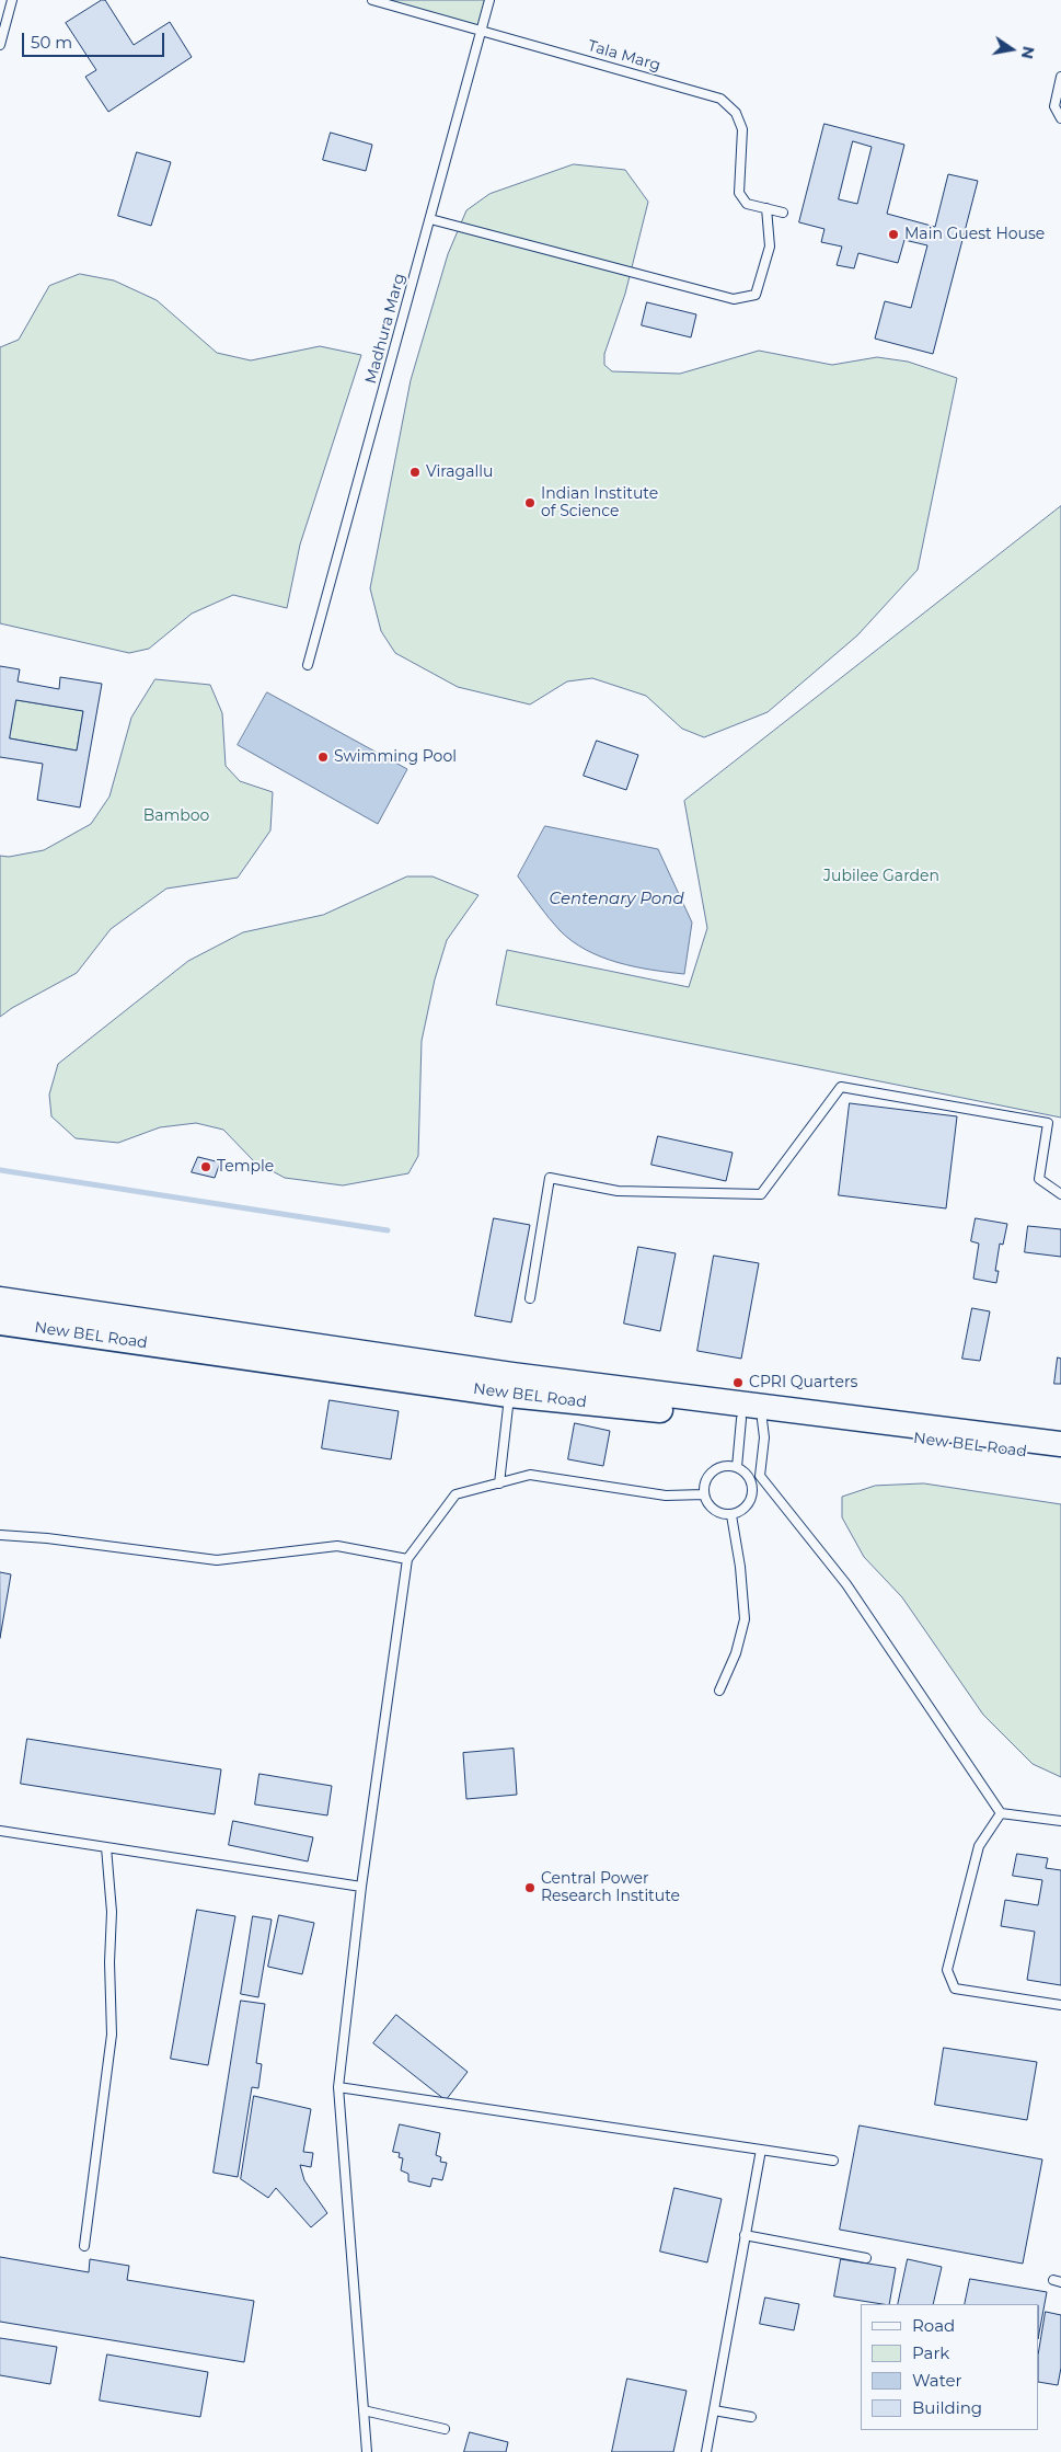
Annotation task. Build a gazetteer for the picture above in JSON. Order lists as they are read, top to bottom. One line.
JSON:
{"streets":{"main road":["New BEL Road"],"lane":["Tala Marg","Madhura Marg"]},"crossings":[["Tala Marg","Madhura Marg"]],"water":["Centenary Pond"],"parks":["Bamboo","Jubilee Garden"],"places":["Main Guest House","Viragallu","Indian Institute of Science","Swimming Pool","Temple","CPRI Quarters","Central Power Research Institute"],"legend":["Road","Park","Water","Building"],"scale_bar":"50 m","north":"right"}
